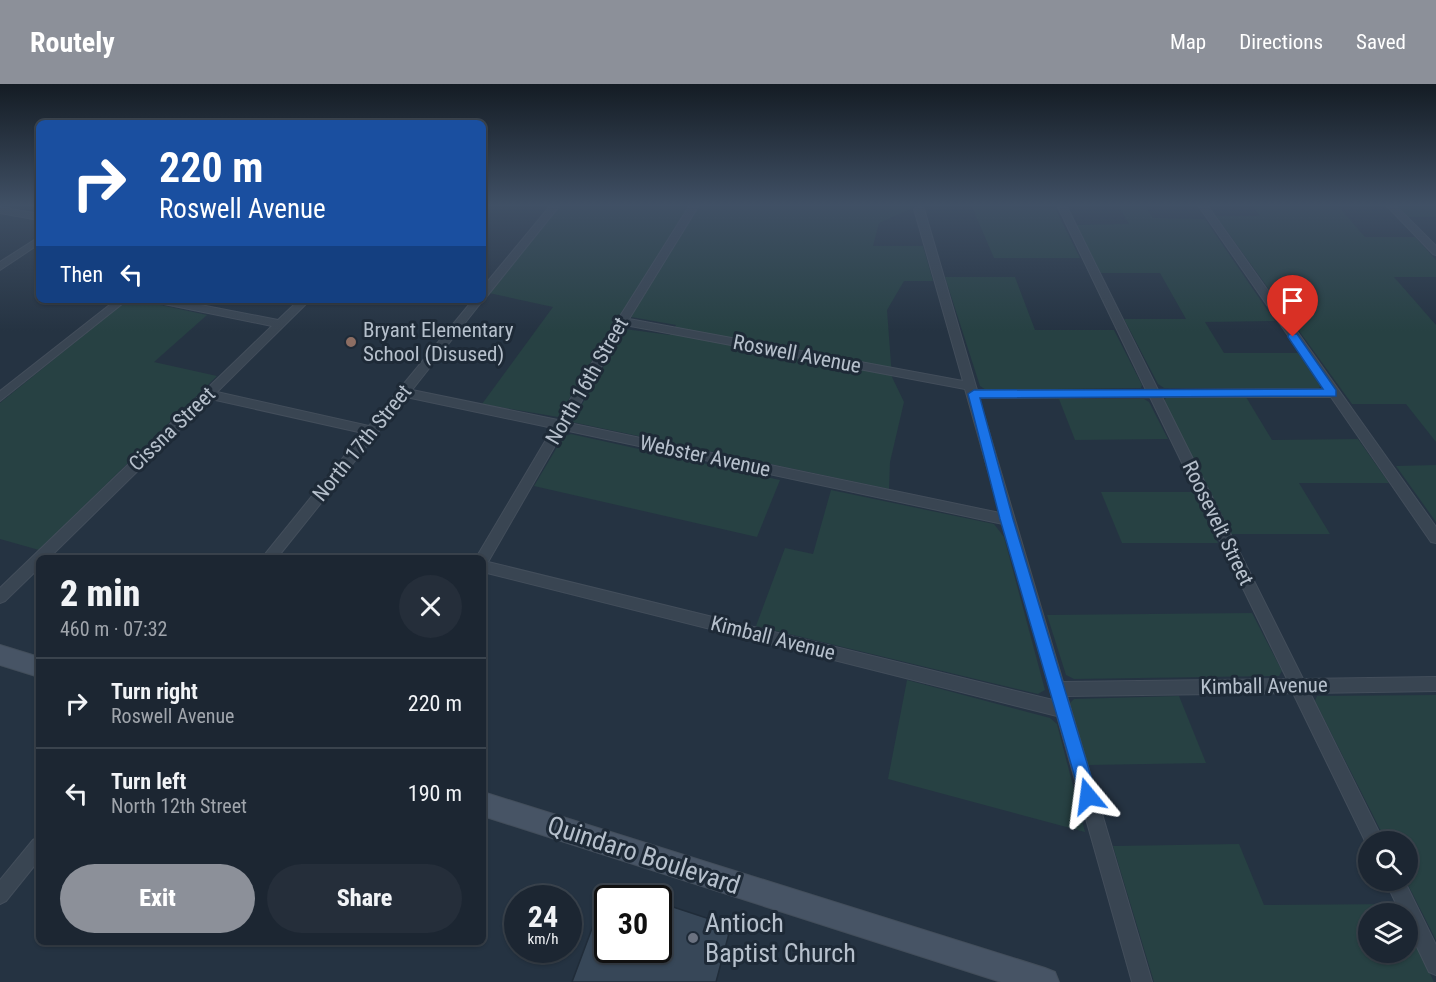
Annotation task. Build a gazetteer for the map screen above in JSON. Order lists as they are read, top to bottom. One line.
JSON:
{"streets":{"main road":["Quindaro Boulevard"],"street":["Roswell Avenue","North 16th Street","Cissna Street","North 17th Street","Webster Avenue","Roosevelt Street","Kimball Avenue"]},"crossings":[["Roswell Avenue","North 16th Street"],["Roswell Avenue","Roosevelt Street"],["North 16th Street","Webster Avenue"],["North 17th Street","Webster Avenue"],["Roosevelt Street","Kimball Avenue"]],"places":["Bryant Elementary School (Disused)","Antioch Baptist Church"],"page":{"header":"Routely","nav":["Map","Directions","Saved"],"turn":["220 m","Roswell Avenue"],"then":"Then","heading":["2 min","460 m · 07:32"],"list":[{"name":"Turn right","note":"Roswell Avenue","value":"220 m"},{"name":"Turn left","note":"North 12th Street","value":"190 m"}],"buttons":["Exit","Share"],"speed":"24 km/h","limit":"30"}}
